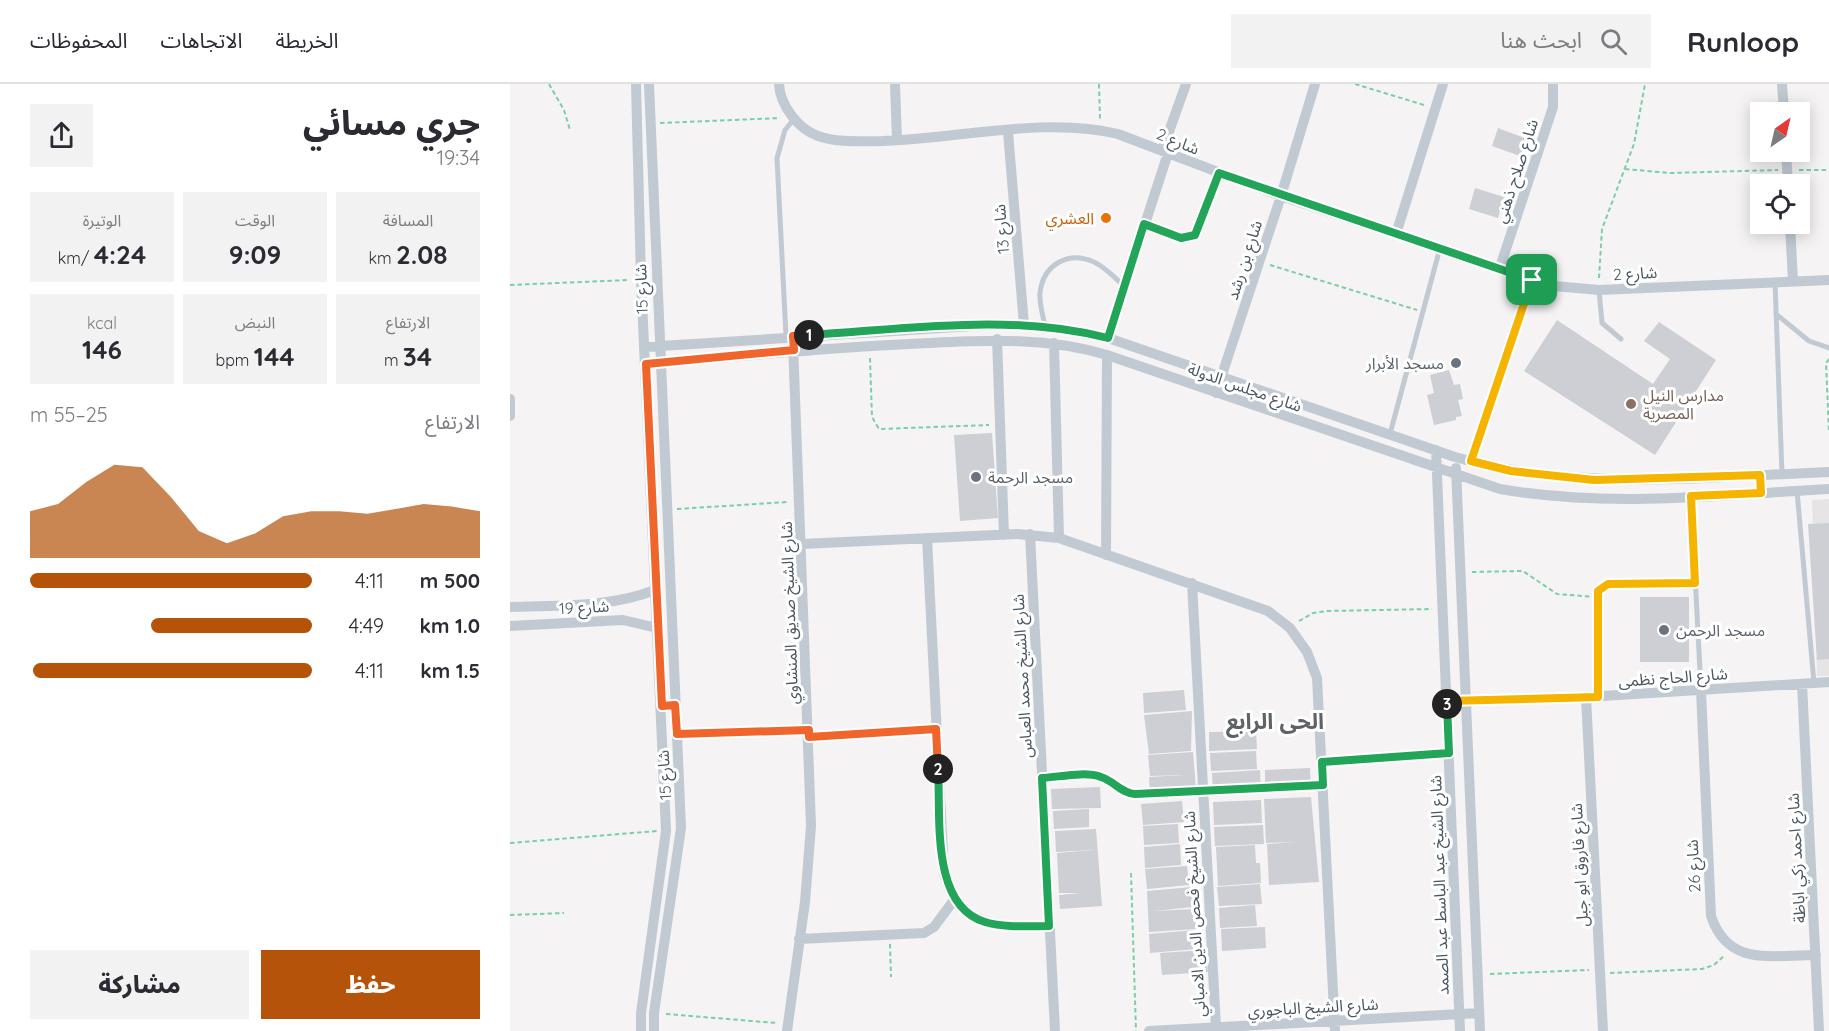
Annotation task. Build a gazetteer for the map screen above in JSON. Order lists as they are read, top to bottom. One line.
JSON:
{"streets":{"street":["شارع 2","شارع صلاح ذهني","شارع 13","شارع بن رشد","شارع 15","شارع مجلس الدولة","شارع 19","شارع الشيخ صديق المنشاوي","شارع الشيخ محمد العباس","شارع الحاج نظمى","شارع احمد زكي اباظة","شارع فاروق ابو جبل","شارع 26","شارع الشيخ عبد الباسط عبد الصمد","شارع الشيخ فحص الدين الامباني","شارع الشيخ الباجوري"]},"crossings":[["شارع 2","شارع صلاح ذهني"],["شارع 2","شارع 13"],["شارع 2","شارع بن رشد"],["شارع 13","شارع مجلس الدولة"],["شارع بن رشد","شارع مجلس الدولة"],["شارع 15","شارع مجلس الدولة"],["شارع 15","شارع 19"],["شارع مجلس الدولة","شارع الشيخ صديق المنشاوي"],["شارع مجلس الدولة","شارع الشيخ عبد الباسط عبد الصمد"],["شارع الحاج نظمى","شارع احمد زكي اباظة"],["شارع الحاج نظمى","شارع فاروق ابو جبل"],["شارع الحاج نظمى","شارع 26"],["شارع الحاج نظمى","شارع الشيخ عبد الباسط عبد الصمد"],["شارع الشيخ عبد الباسط عبد الصمد","شارع الشيخ الباجوري"],["شارع الشيخ فحص الدين الامباني","شارع الشيخ الباجوري"]],"districts":["الحى الرابع"],"places":["العشري","مسجد الأبرار","مدارس النيل المصرية","مسجد الرحمة","مسجد الرحمن"],"north":"top right","page":{"header":"Runloop","search":"ابحث هنا","nav":["الخريطة","الاتجاهات","المحفوظات"],"heading":["جري مسائي","19:34"],"stats":[["المسافة","2.08 km"],["الوقت","9:09"],["الوتيرة","4:24 /km"],["الارتفاع","34 m"],["النبض","144 bpm"],["kcal","146"]],"pins":["1","3","2"],"chart":["الارتفاع","25–55 m"],"list":[{"name":"500 m","note":"4:11"},{"name":"1.0 km","note":"4:49"},{"name":"1.5 km","note":"4:11"}],"buttons":["حفظ","مشاركة"]}}
